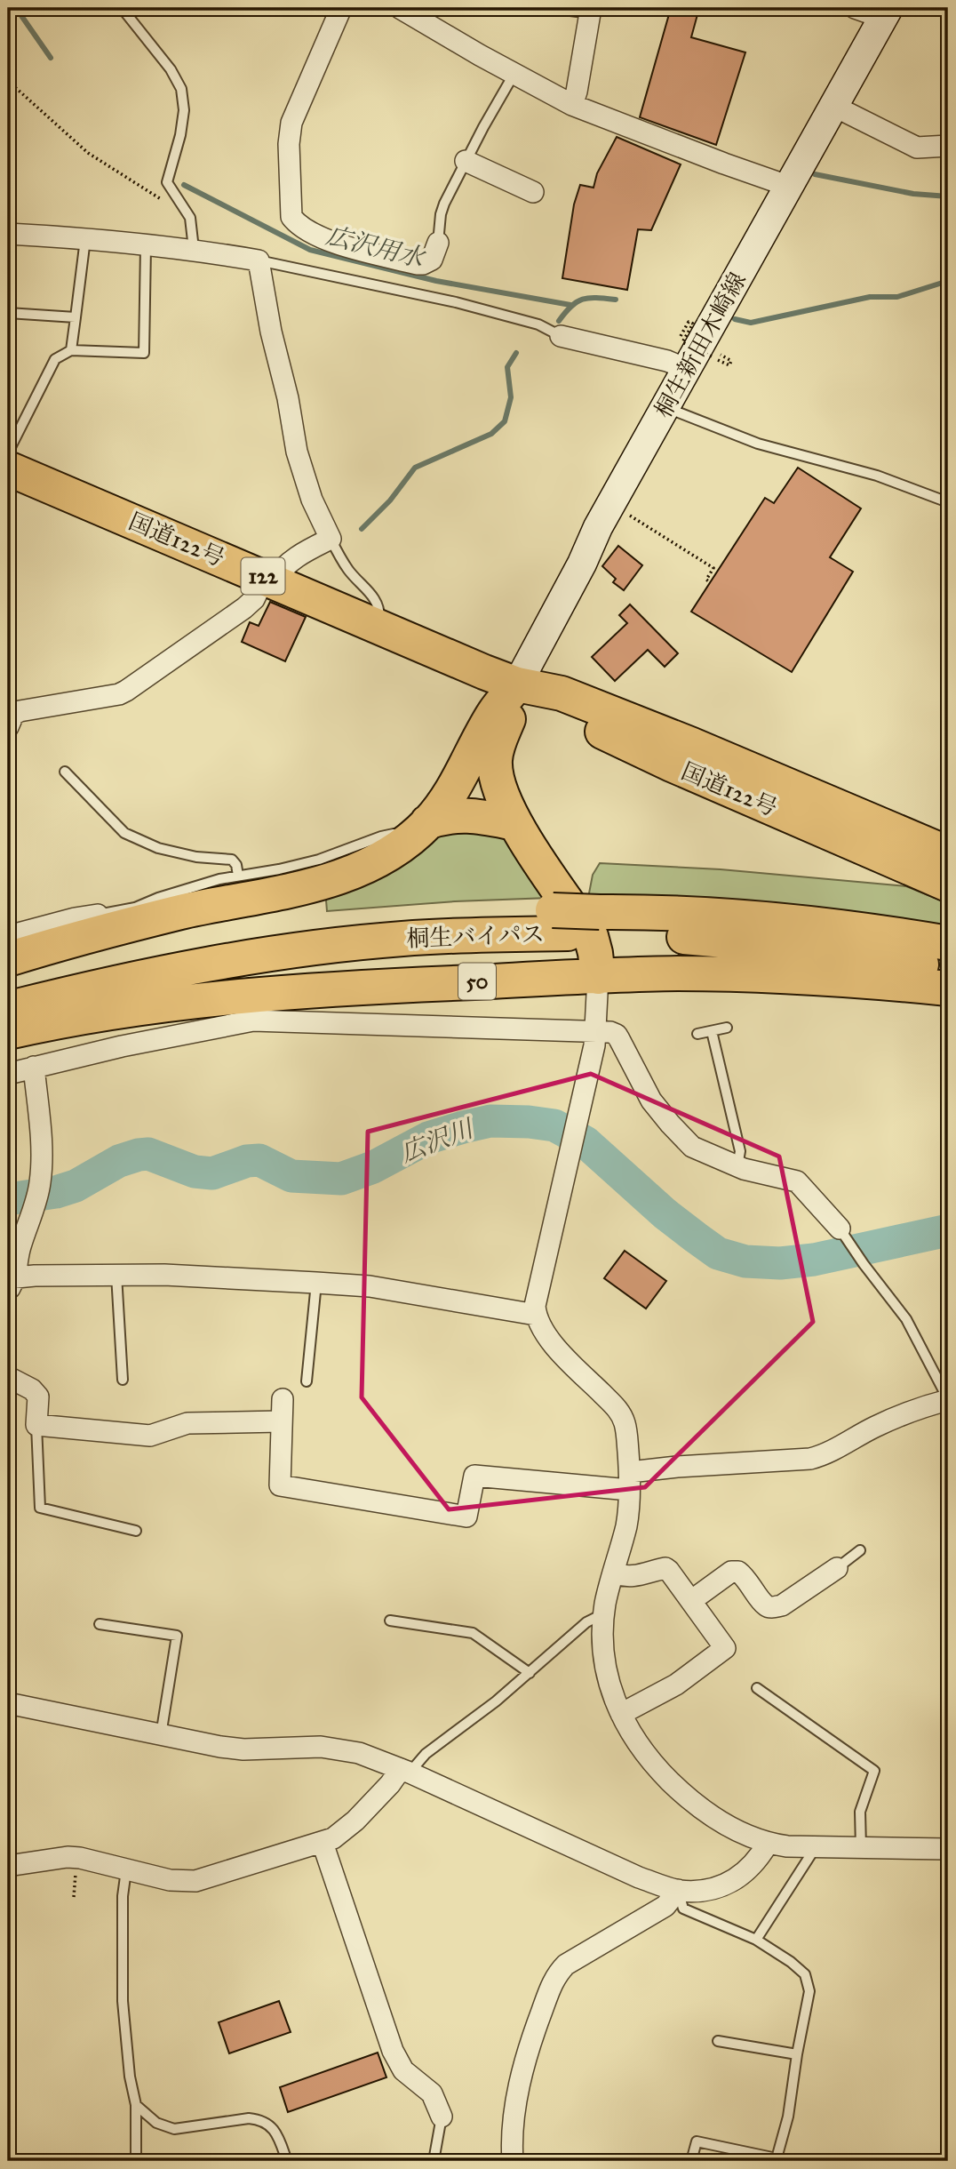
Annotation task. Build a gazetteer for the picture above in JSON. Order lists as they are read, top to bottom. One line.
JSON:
{"streets":{"highway":["国道122号","122","桐生バイパス","50"],"main road":["桐生新田木崎線"]},"crossings":[["桐生新田木崎線","国道122号"]],"water":["広沢用水","広沢川"]}
